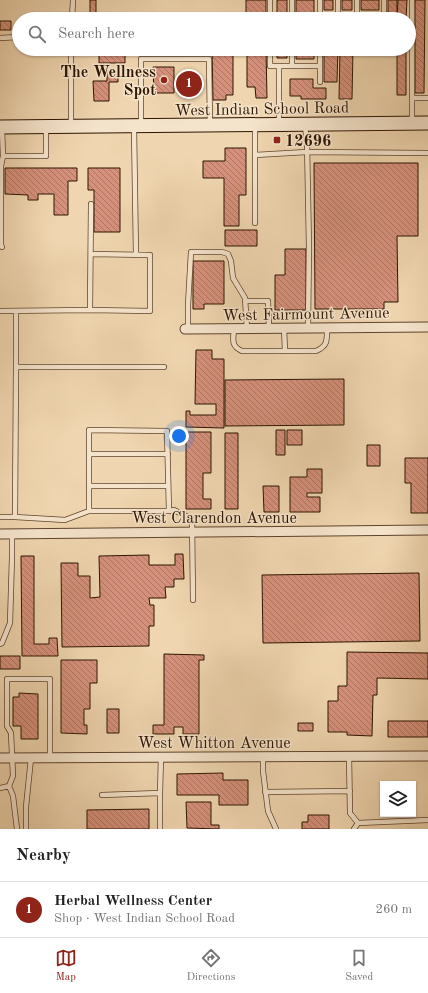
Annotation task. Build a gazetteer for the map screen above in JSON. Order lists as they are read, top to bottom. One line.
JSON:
{"streets":{"main road":["West Indian School Road"],"street":["West Fairmount Avenue","West Clarendon Avenue","West Whitton Avenue"]},"places":{"other":["The Wellness Spot"],"transit":["12696"]},"page":{"search":"Search here","pins":"1","heading":"Nearby","list":[{"mark":"1","name":"Herbal Wellness Center","note":"Shop · West Indian School Road","value":"260 m"}],"nav":["Map","Directions","Saved"]}}
